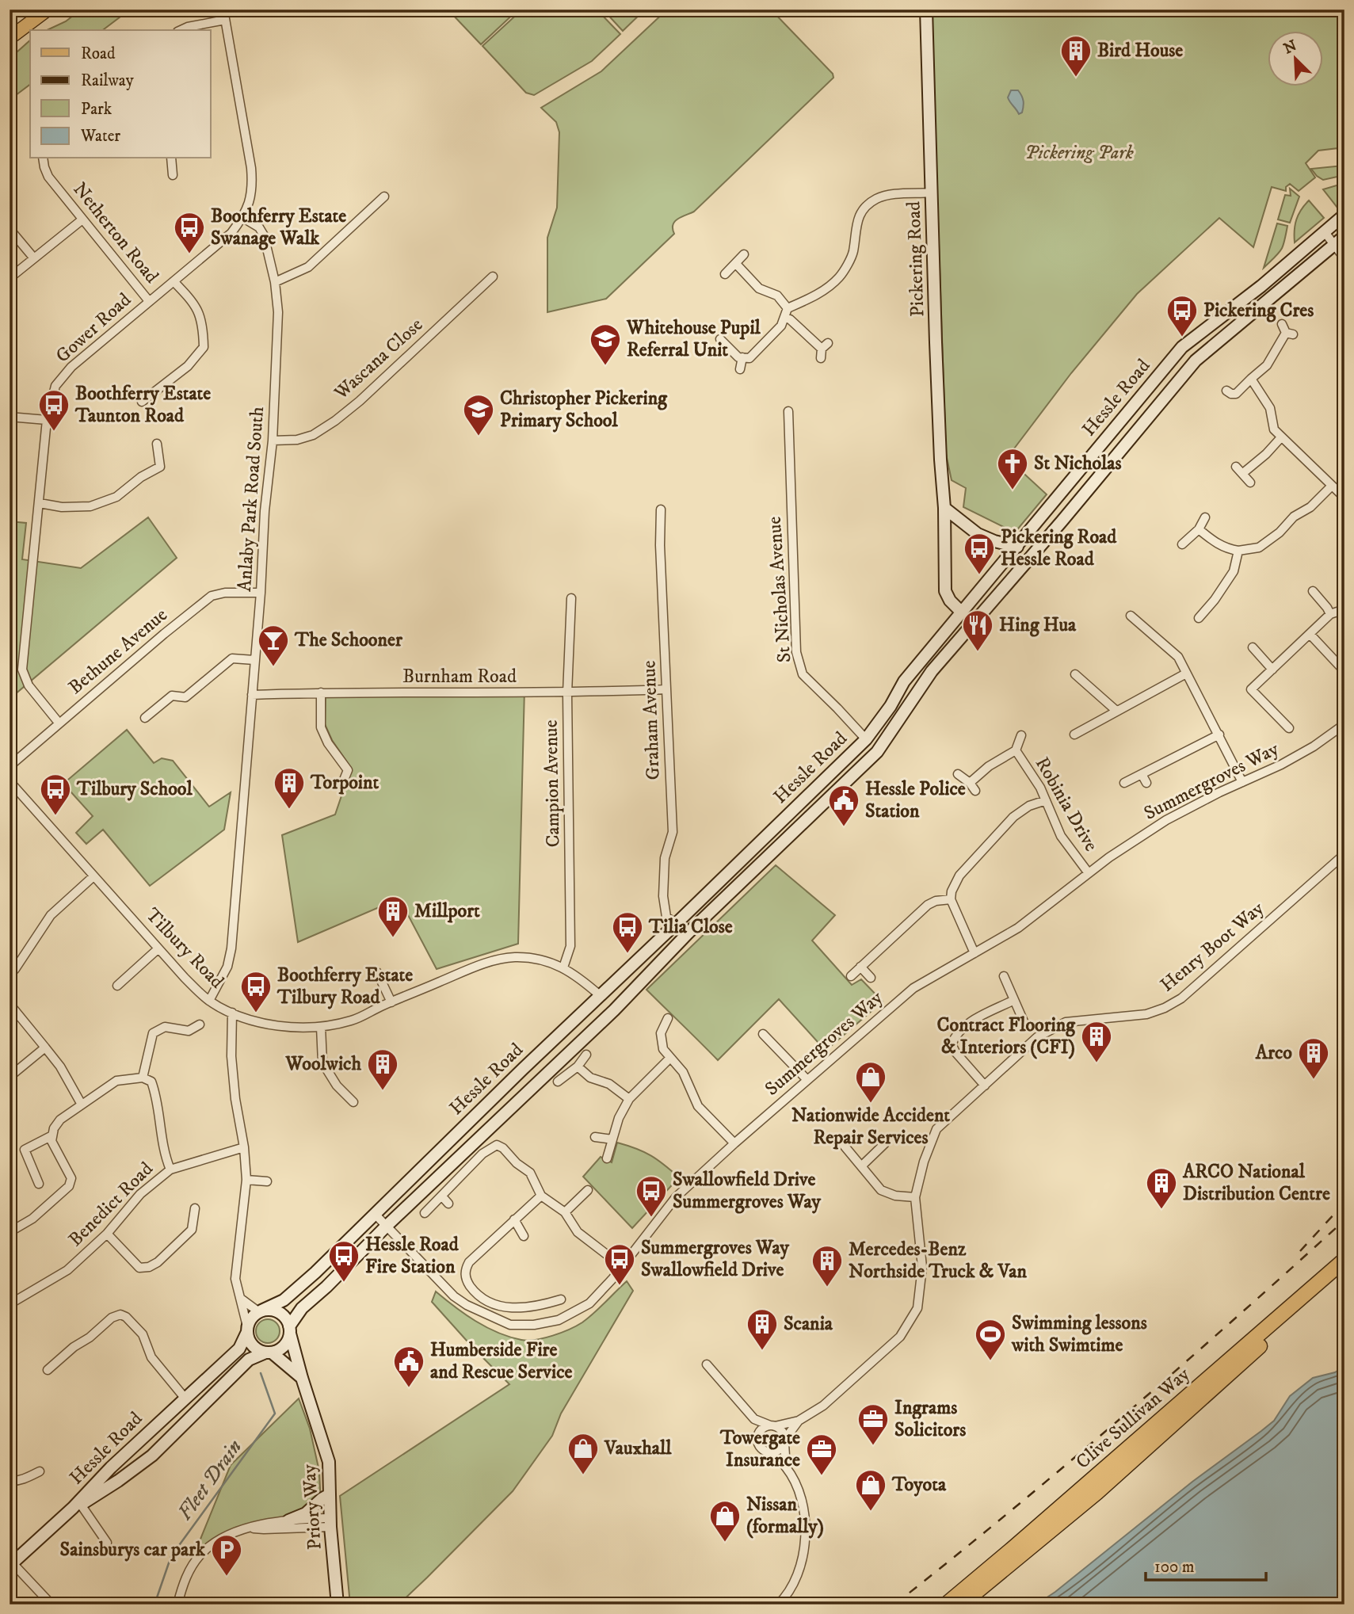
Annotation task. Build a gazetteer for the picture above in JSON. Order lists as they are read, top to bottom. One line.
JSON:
{"streets":{"highway":["Clive Sullivan Way"],"street":["Netherton Road","Pickering Road","Gower Road","Wascana Close","Hessle Road","Anlaby Park Road South","St Nicholas Avenue","Bethune Avenue","Burnham Road","Graham Avenue","Summergroves Way","Campion Avenue","Robinia Drive","Henry Boot Way","Tilbury Road","Benedict Road","Priory Way"]},"crossings":[["Netherton Road","Gower Road"],["Pickering Road","Hessle Road"],["Gower Road","Anlaby Park Road South"],["Gower Road","Bethune Avenue"],["Wascana Close","Anlaby Park Road South"],["Hessle Road","St Nicholas Avenue"],["Hessle Road","Graham Avenue"],["Hessle Road","Summergroves Way"],["Hessle Road","Tilbury Road"],["Hessle Road","Priory Way"],["Anlaby Park Road South","Bethune Avenue"],["Anlaby Park Road South","Burnham Road"],["Anlaby Park Road South","Tilbury Road"],["Burnham Road","Graham Avenue"],["Burnham Road","Campion Avenue"],["Summergroves Way","Robinia Drive"],["Campion Avenue","Tilbury Road"]],"water":["Fleet Drain"],"parks":["Pickering Park"],"places":{"building":["Bird House","Torpoint","Millport","Contract Flooring & Interiors (CFI)","Arco","Woolwich","ARCO National Distribution Centre","Mercedes-Benz Northside Truck & Van","Scania"],"bus stop":["Boothferry Estate Swanage Walk","Pickering Cres","Boothferry Estate Taunton Road","Pickering Road Hessle Road","Tilbury School","Tilia Close","Boothferry Estate Tilbury Road","Swallowfield Drive Summergroves Way","Hessle Road Fire Station","Summergroves Way Swallowfield Drive"],"school or university":["Whitehouse Pupil Referral Unit","Christopher Pickering Primary School"],"church":["St Nicholas"],"restaurant":["Hing Hua"],"bar":["The Schooner"],"public building":["Hessle Police Station","Humberside Fire and Rescue Service"],"shop":["Nationwide Accident Repair Services","Vauxhall","Toyota","Nissan (formally)"],"sports":["Swimming lessons with Swimtime"],"office":["Ingrams Solicitors","Towergate Insurance"],"parking":["Sainsburys car park"]},"legend":["Road","Railway","Park","Water"],"scale_bar":"100 m","north":"top left"}
